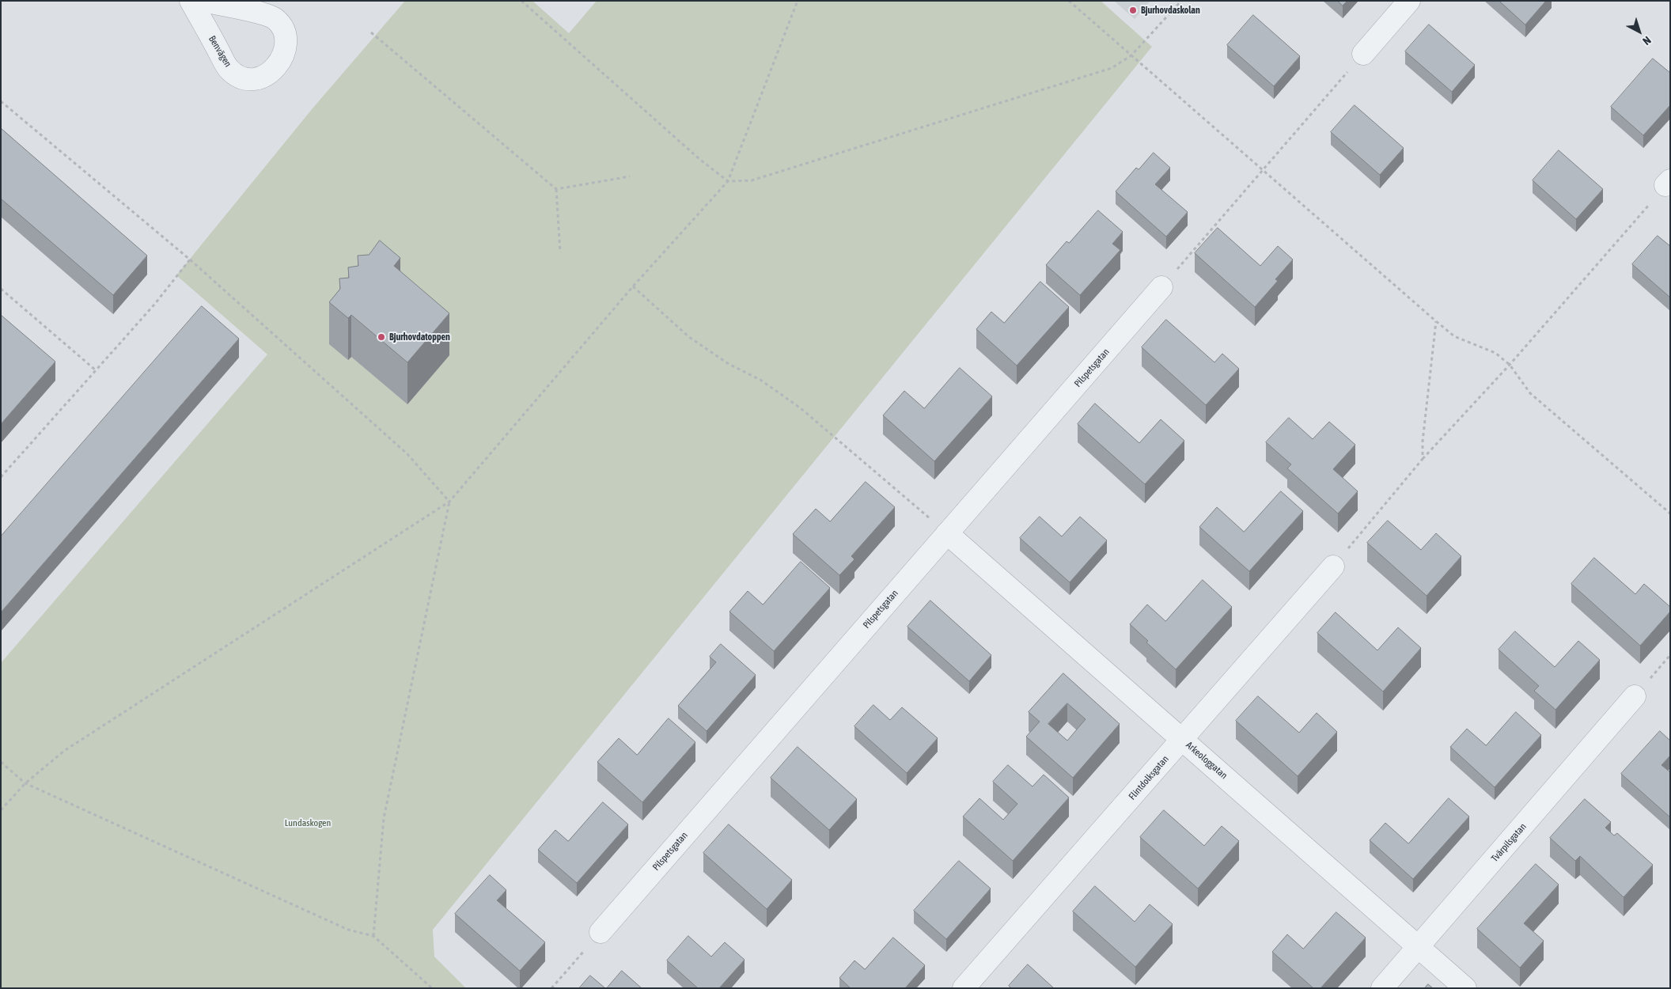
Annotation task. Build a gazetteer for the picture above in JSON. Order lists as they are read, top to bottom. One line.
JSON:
{"streets":{"street":["Benvägen","Pilspetsgatan","Arkeologgatan","Flintdolksgatan","Tvärpilsgatan"]},"crossings":[["Pilspetsgatan","Arkeologgatan"],["Arkeologgatan","Flintdolksgatan"],["Arkeologgatan","Tvärpilsgatan"]],"parks":["Lundaskogen"],"places":["Bjurhovdaskolan","Bjurhovdatoppen"],"north":"bottom right"}
